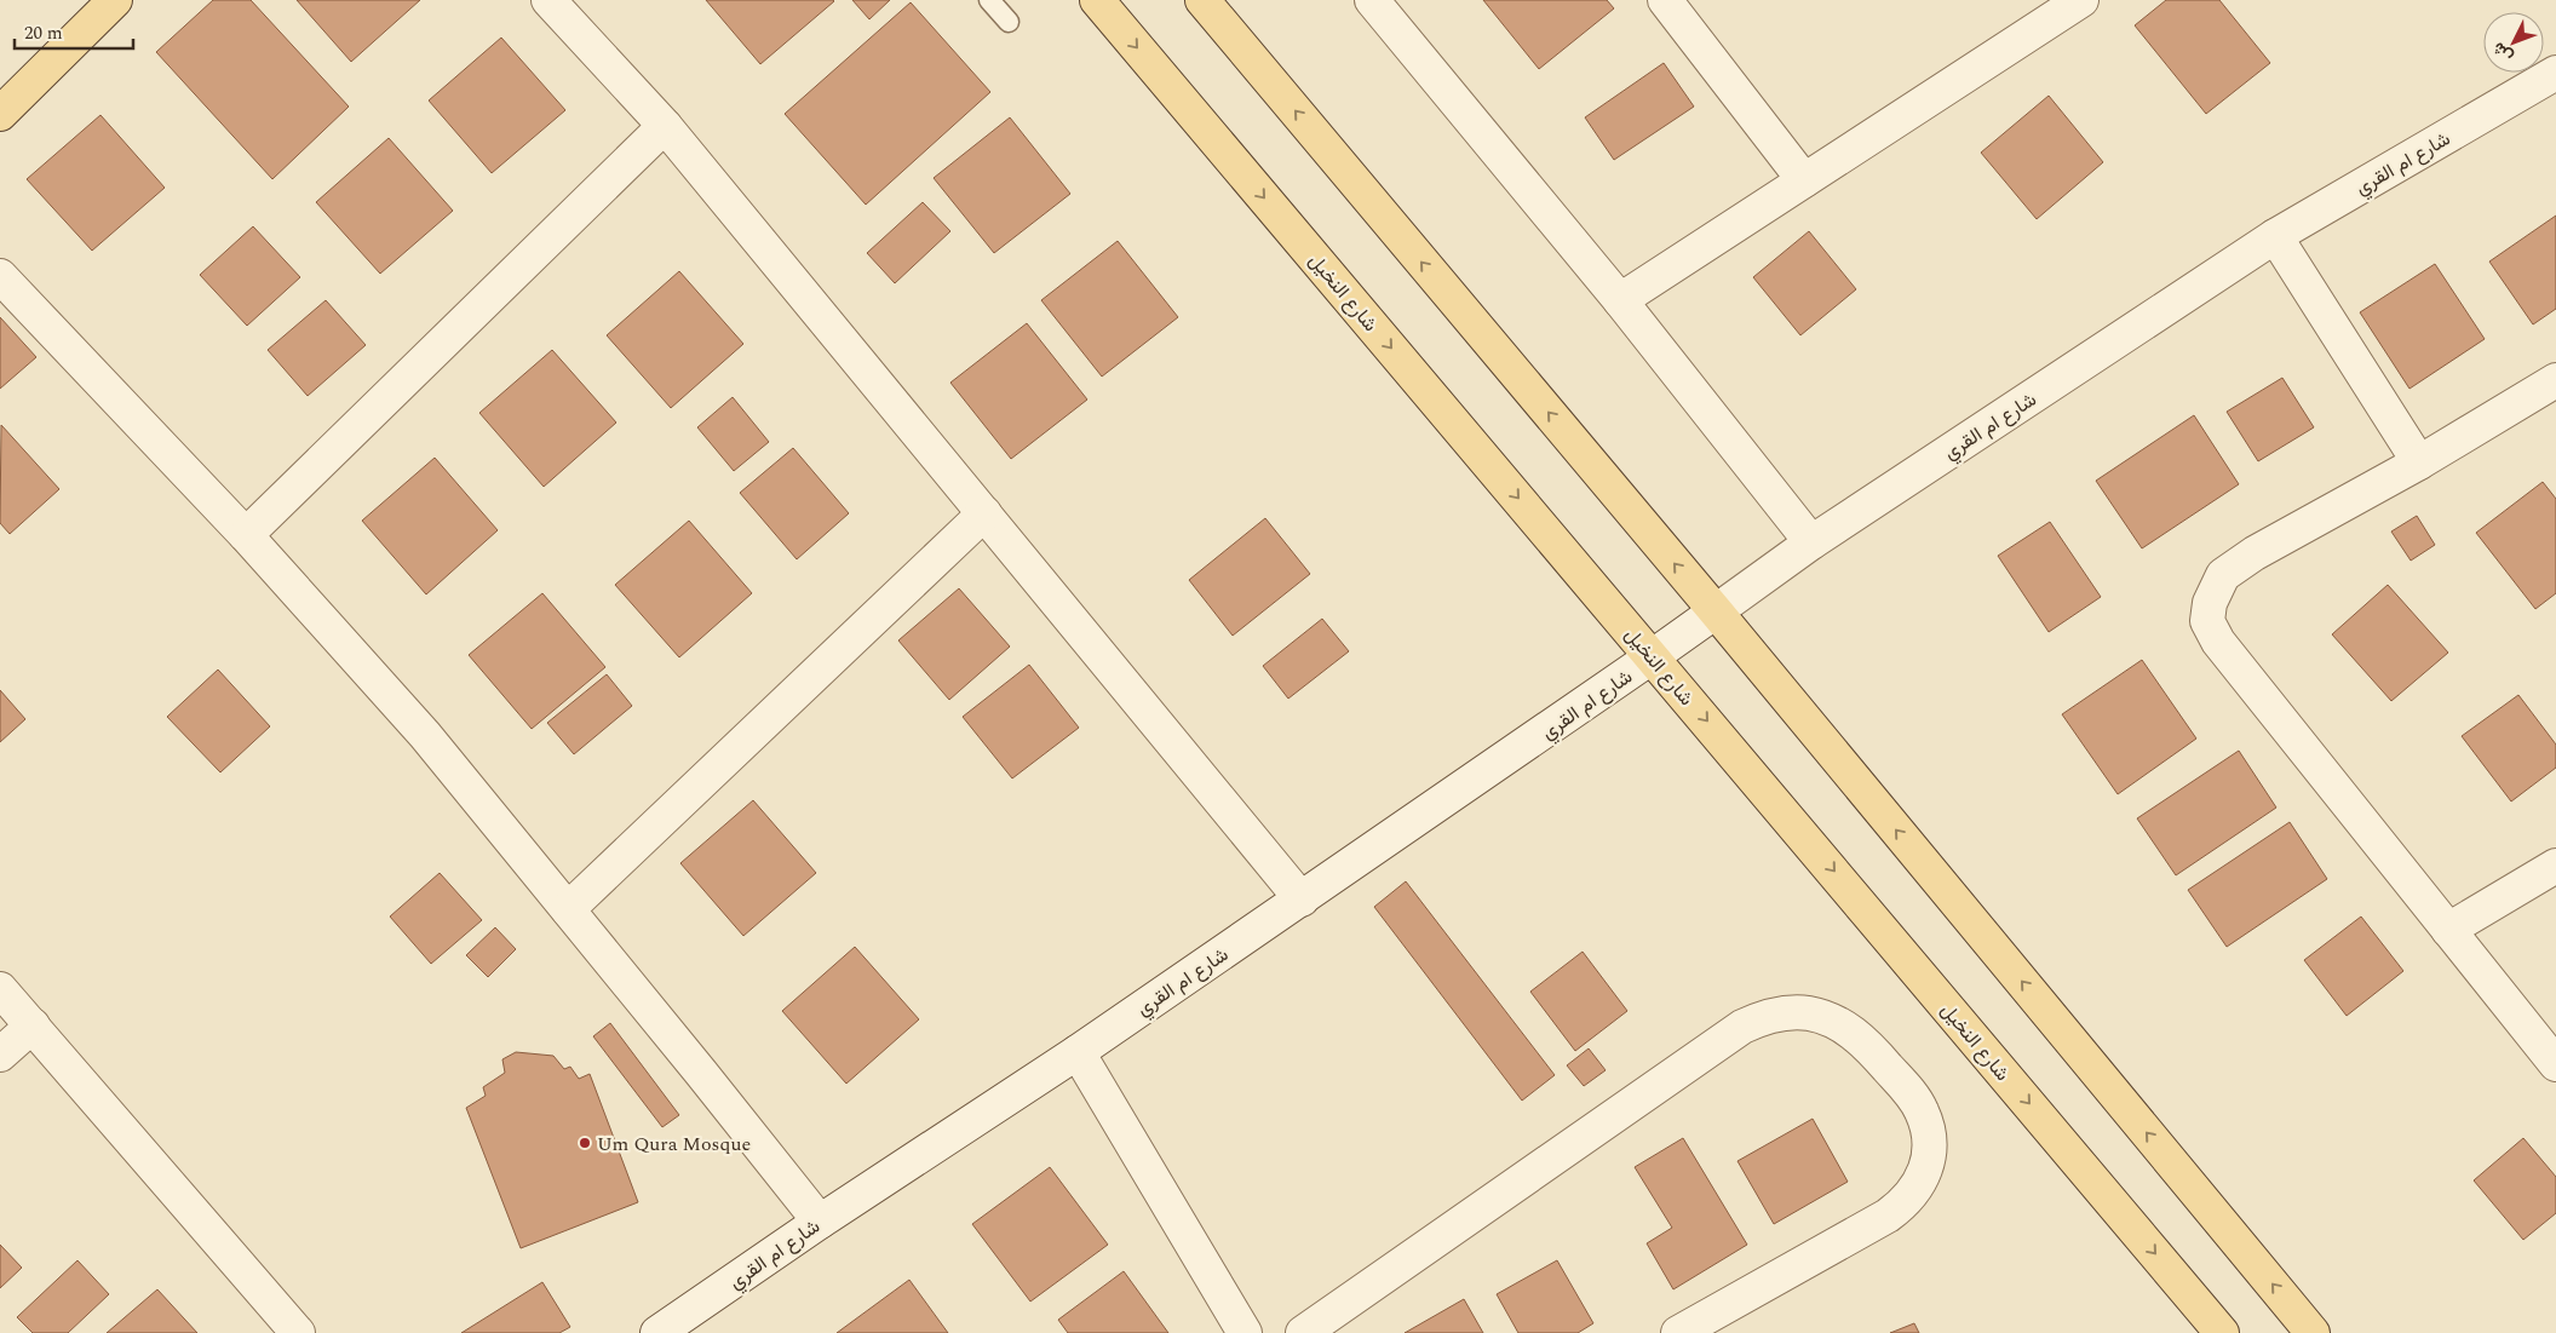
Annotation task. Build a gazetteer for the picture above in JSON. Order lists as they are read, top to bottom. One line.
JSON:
{"streets":{"main road":["شارع النخيل"],"street":["شارع ام القري"]},"crossings":[["شارع ام القري","شارع النخيل"]],"places":["Um Qura Mosque"],"scale_bar":"20 m","north":"bottom left"}
